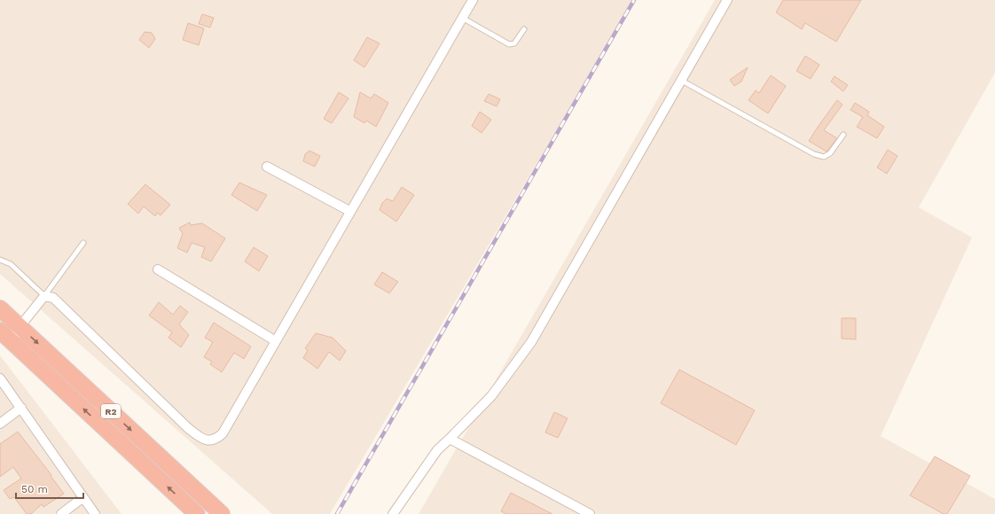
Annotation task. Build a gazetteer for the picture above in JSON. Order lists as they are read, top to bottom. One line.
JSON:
{"streets":{"highway":["R2"]},"scale_bar":"50 m"}
